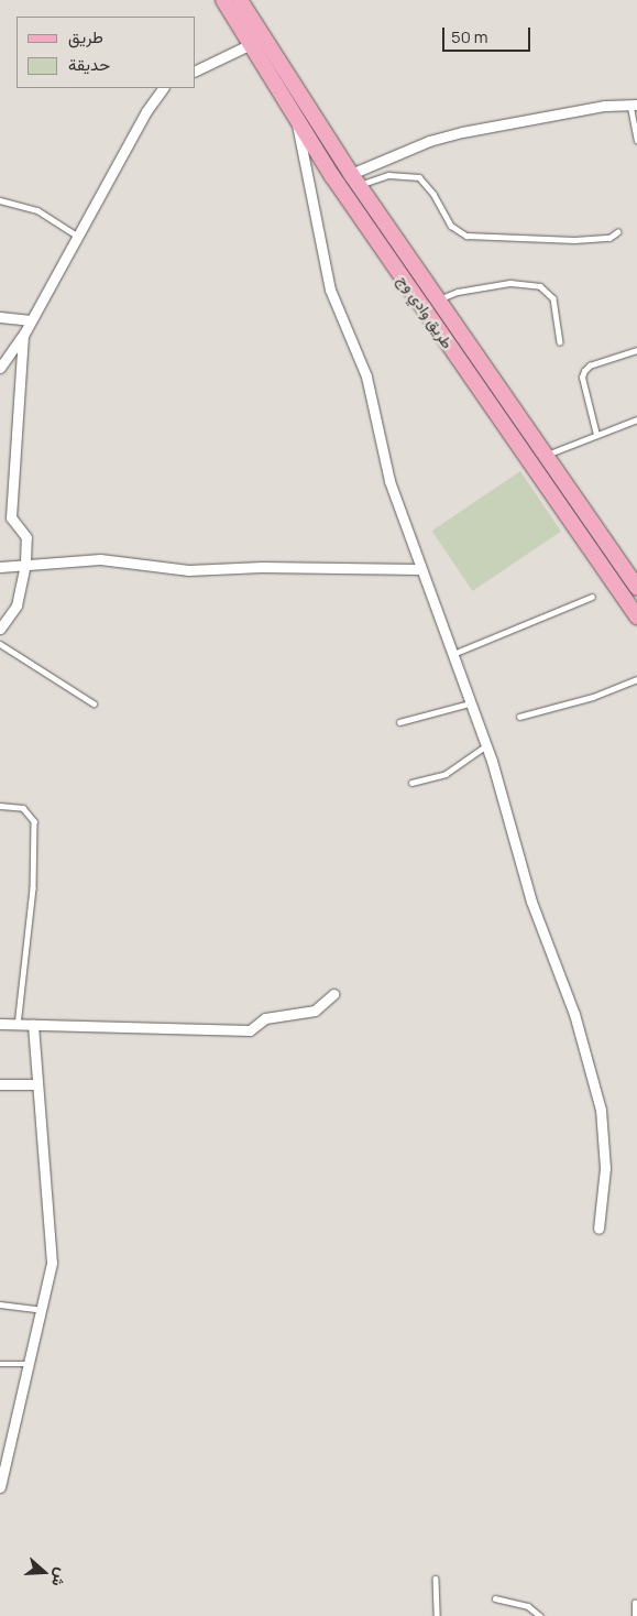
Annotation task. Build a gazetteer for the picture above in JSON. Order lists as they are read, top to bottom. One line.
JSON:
{"streets":{"main road":["طريق وادي وج"]},"legend":["طريق","حديقة"],"scale_bar":"50 m","north":"right"}
